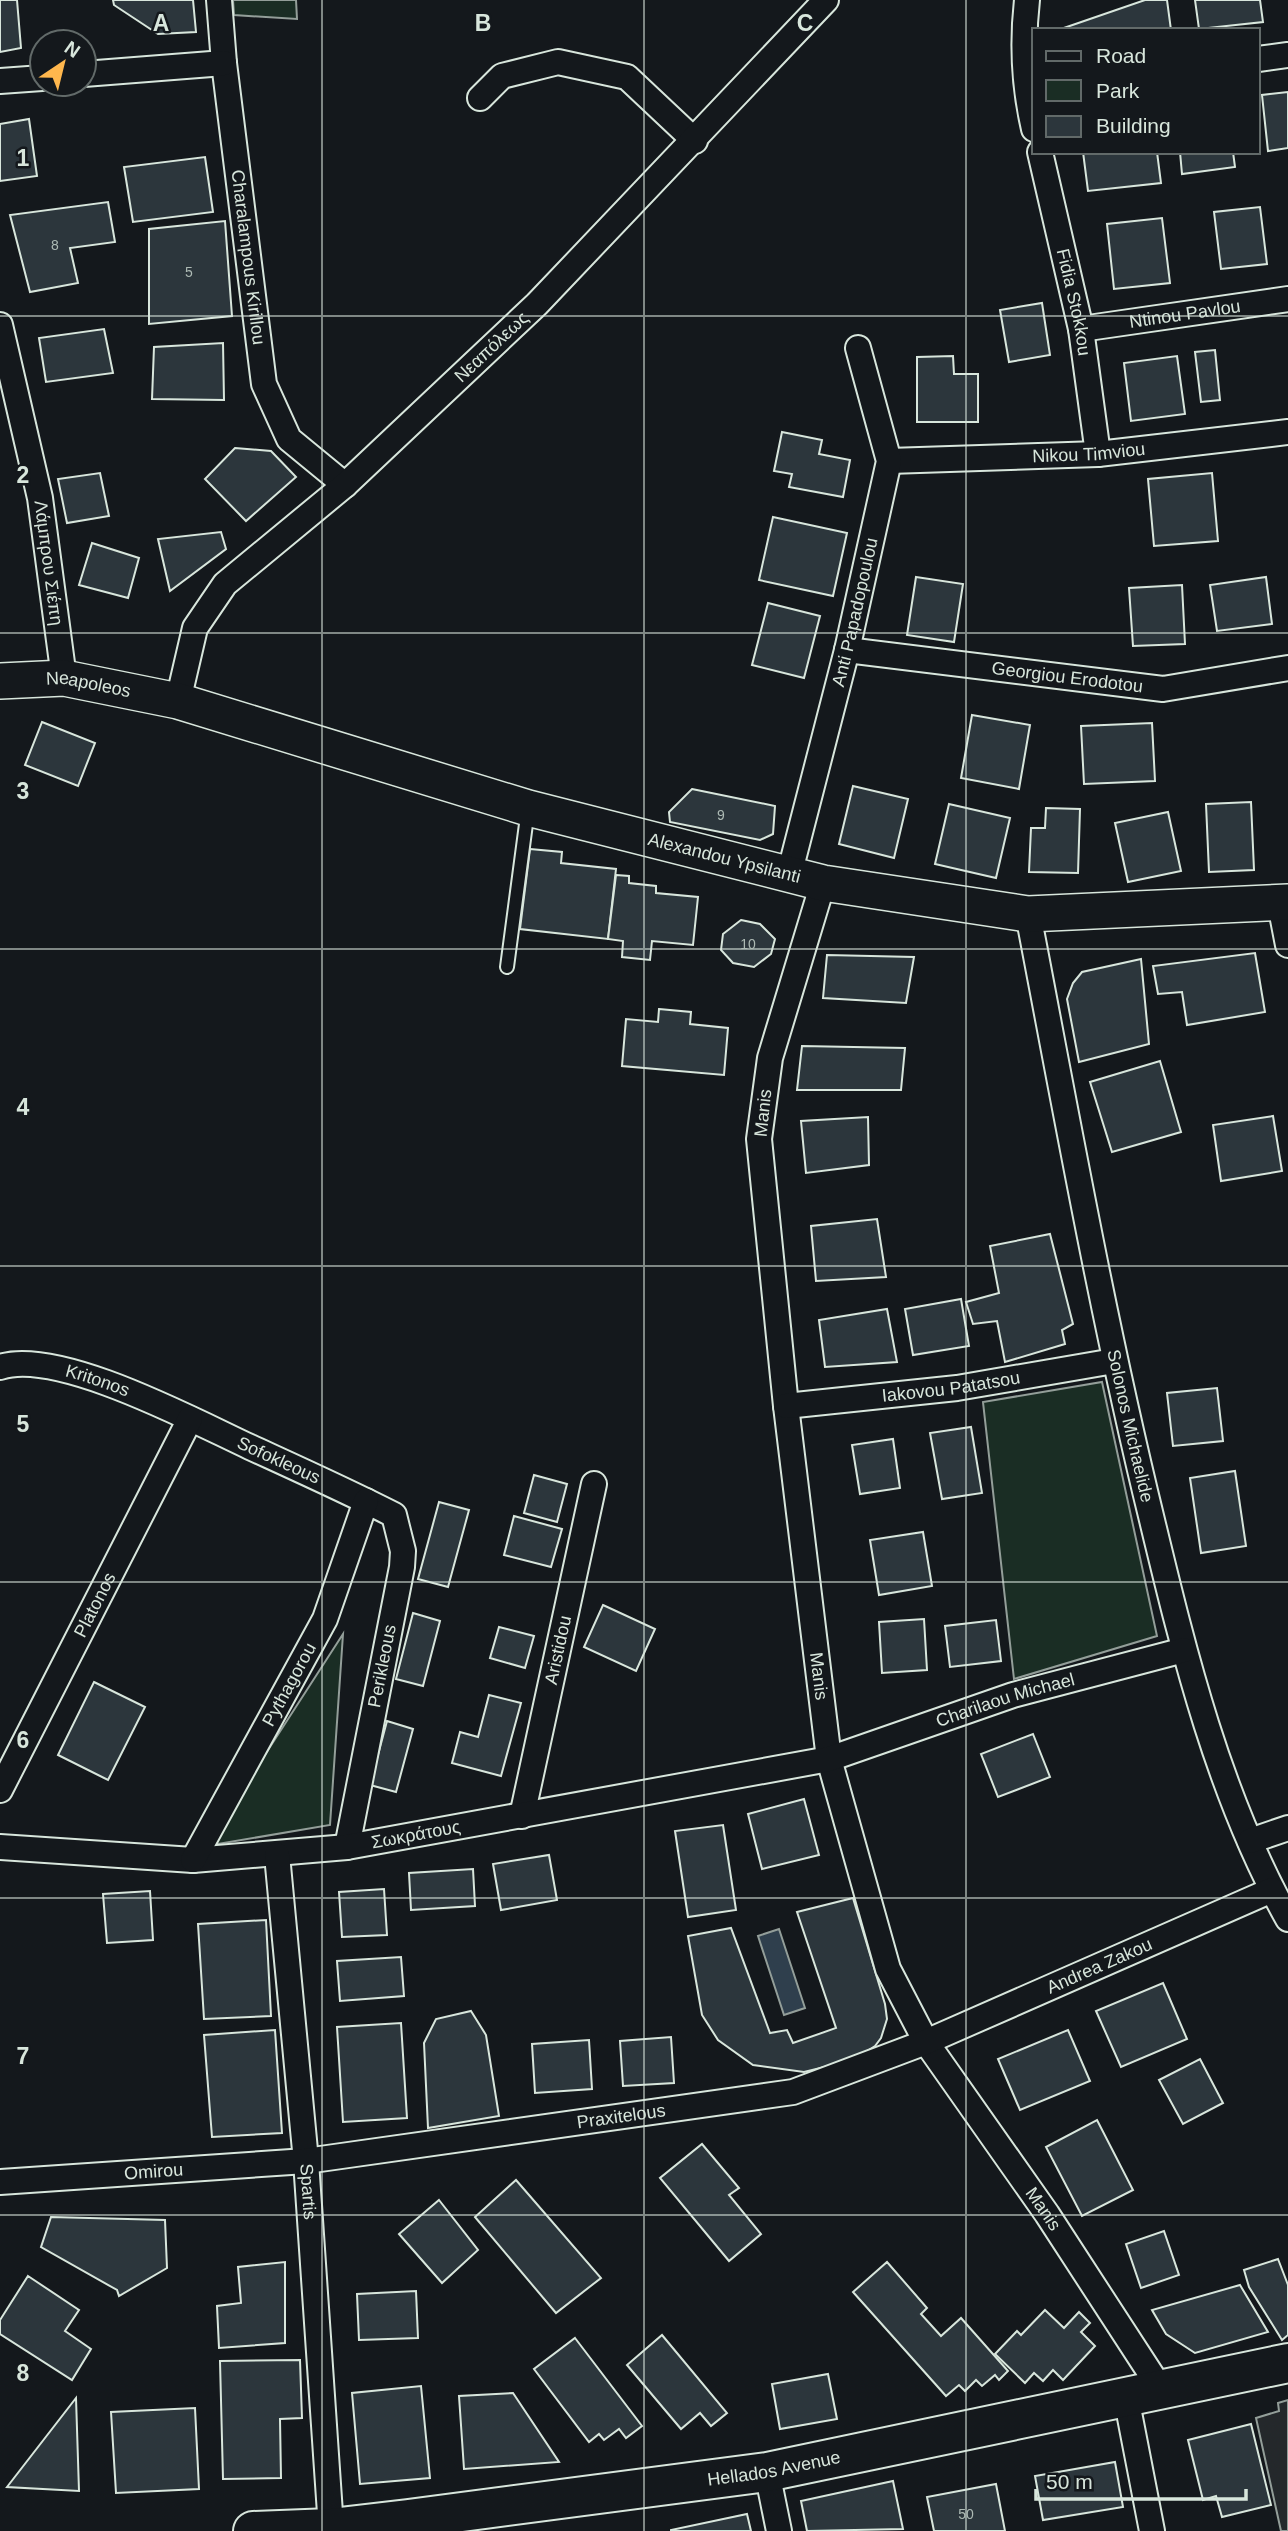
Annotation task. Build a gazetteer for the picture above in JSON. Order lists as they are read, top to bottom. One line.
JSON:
{"streets":{"main road":["Neapoleos","Alexandou Ypsilanti","Hellados Avenue"],"street":["Charalampous Kirillou","Fidia Stokkou","Ntinou Pavlou","Νεαπόλεως","Nikou Timviou","Λάμπρου Σιέπη","Anti Papadopoulou","Georgiou Erodotou","Manis","Kritonos","Iakovou Patatsou","Solonos Michaelide","Sofokleous","Platonos","Aristidou","Perikleous","Pythagorou","Charilaou Michael","Σωκράτους","Andrea Zakou","Praxitelous","Omirou","Spartis"]},"crossings":[["Charalampous Kirillou","Νεαπόλεως"],["Fidia Stokkou","Ntinou Pavlou"],["Fidia Stokkou","Nikou Timviou"],["Νεαπόλεως","Neapoleos"],["Νεαπόλεως","Alexandou Ypsilanti"],["Nikou Timviou","Anti Papadopoulou"],["Λάμπρου Σιέπη","Neapoleos"],["Anti Papadopoulou","Georgiou Erodotou"],["Anti Papadopoulou","Alexandou Ypsilanti"],["Neapoleos","Alexandou Ypsilanti"],["Alexandou Ypsilanti","Manis"],["Alexandou Ypsilanti","Solonos Michaelide"],["Manis","Iakovou Patatsou"],["Manis","Charilaou Michael"],["Manis","Σωκράτους"],["Manis","Andrea Zakou"],["Manis","Praxitelous"],["Manis","Hellados Avenue"],["Kritonos","Sofokleous"],["Kritonos","Platonos"],["Iakovou Patatsou","Solonos Michaelide"],["Solonos Michaelide","Charilaou Michael"],["Solonos Michaelide","Andrea Zakou"],["Sofokleous","Platonos"],["Sofokleous","Perikleous"],["Sofokleous","Pythagorou"],["Aristidou","Σωκράτους"],["Perikleous","Pythagorou"],["Perikleous","Σωκράτους"],["Pythagorou","Σωκράτους"],["Charilaou Michael","Σωκράτους"],["Σωκράτους","Spartis"],["Andrea Zakou","Praxitelous"],["Praxitelous","Omirou"],["Praxitelous","Spartis"],["Omirou","Spartis"],["Spartis","Hellados Avenue"]],"house_numbers":["8","5","9","10","50"],"legend":["Road","Park","Building"],"scale_bar":"50 m","north":"top right","grid":{"columns":["A","B","C"],"rows":["1","2","3","4","5","6","7","8"]}}
